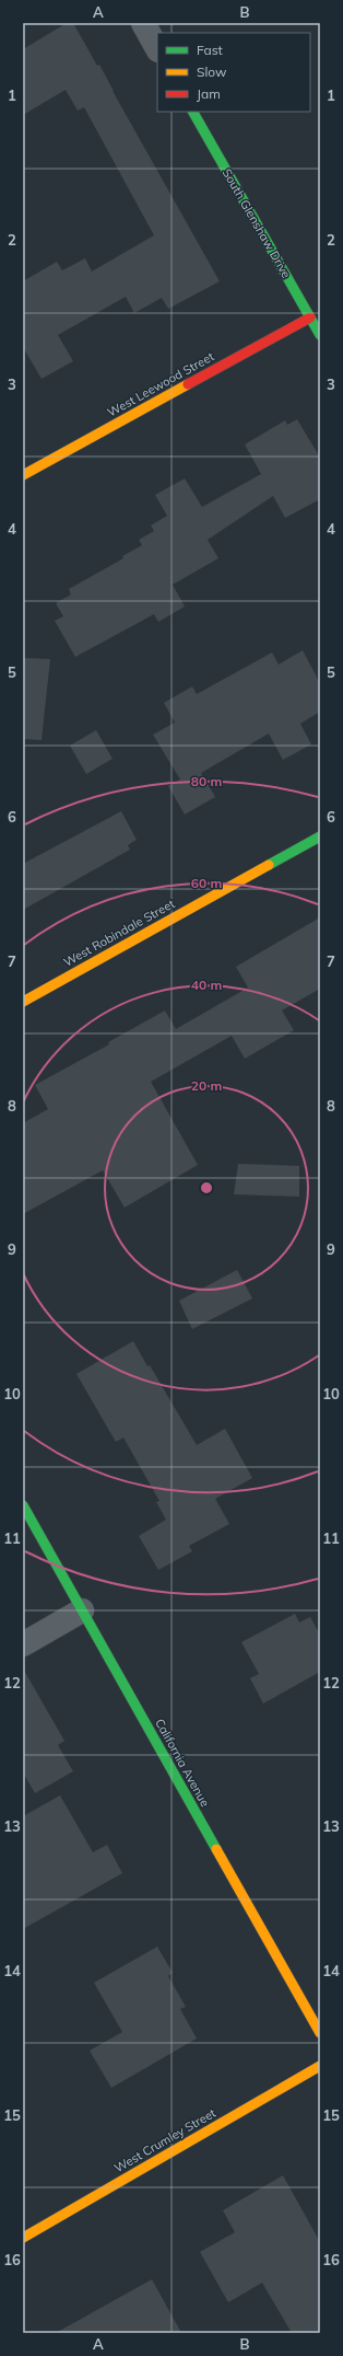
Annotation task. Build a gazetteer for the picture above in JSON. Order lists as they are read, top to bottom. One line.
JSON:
{"streets":{"street":["South Glenshaw Drive","West Leewood Street","West Robindale Street","California Avenue","West Crumley Street"]},"crossings":[["South Glenshaw Drive","West Leewood Street"]],"legend":["Fast","Slow","Jam"],"grid":{"columns":["A","B"],"rows":["1","2","3","4","5","6","7","8","9","10","11","12","13","14","15","16"]},"rings":["80 m","60 m","40 m","20 m"]}
